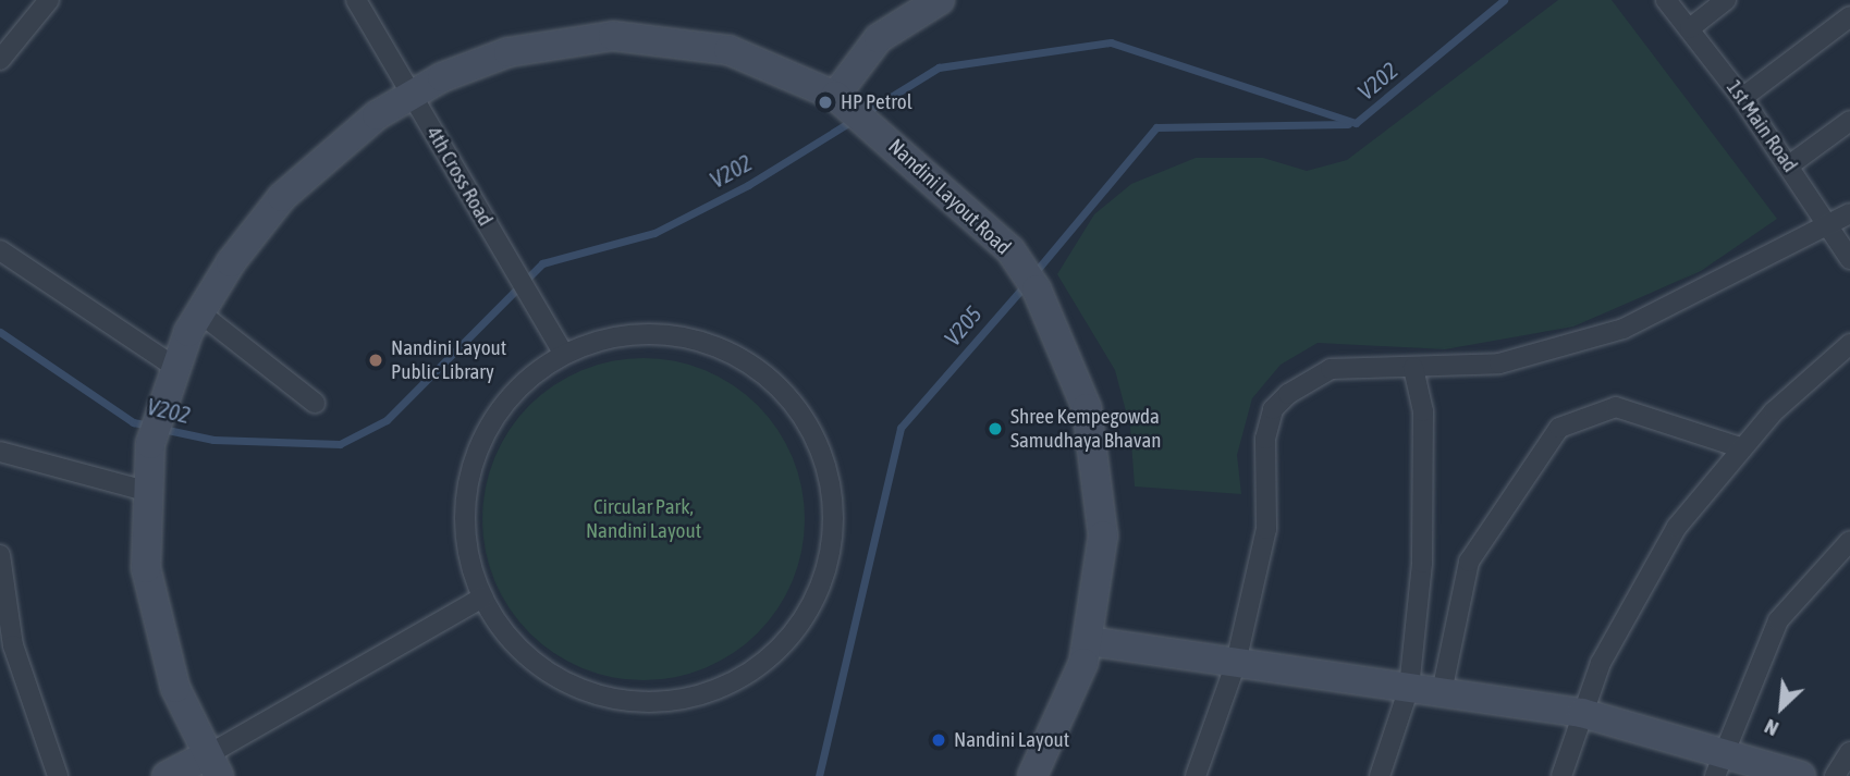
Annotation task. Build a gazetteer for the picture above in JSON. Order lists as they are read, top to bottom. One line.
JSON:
{"streets":{"main road":["Nandini Layout Road"],"street":["1st Main Road","4th Cross Road"]},"crossings":[["4th Cross Road","Nandini Layout Road"]],"water":["V202","V205"],"parks":["Circular Park, Nandini Layout"],"places":["HP Petrol","Nandini Layout Public Library","Shree Kempegowda Samudhaya Bhavan","Nandini Layout"],"north":"bottom left"}
